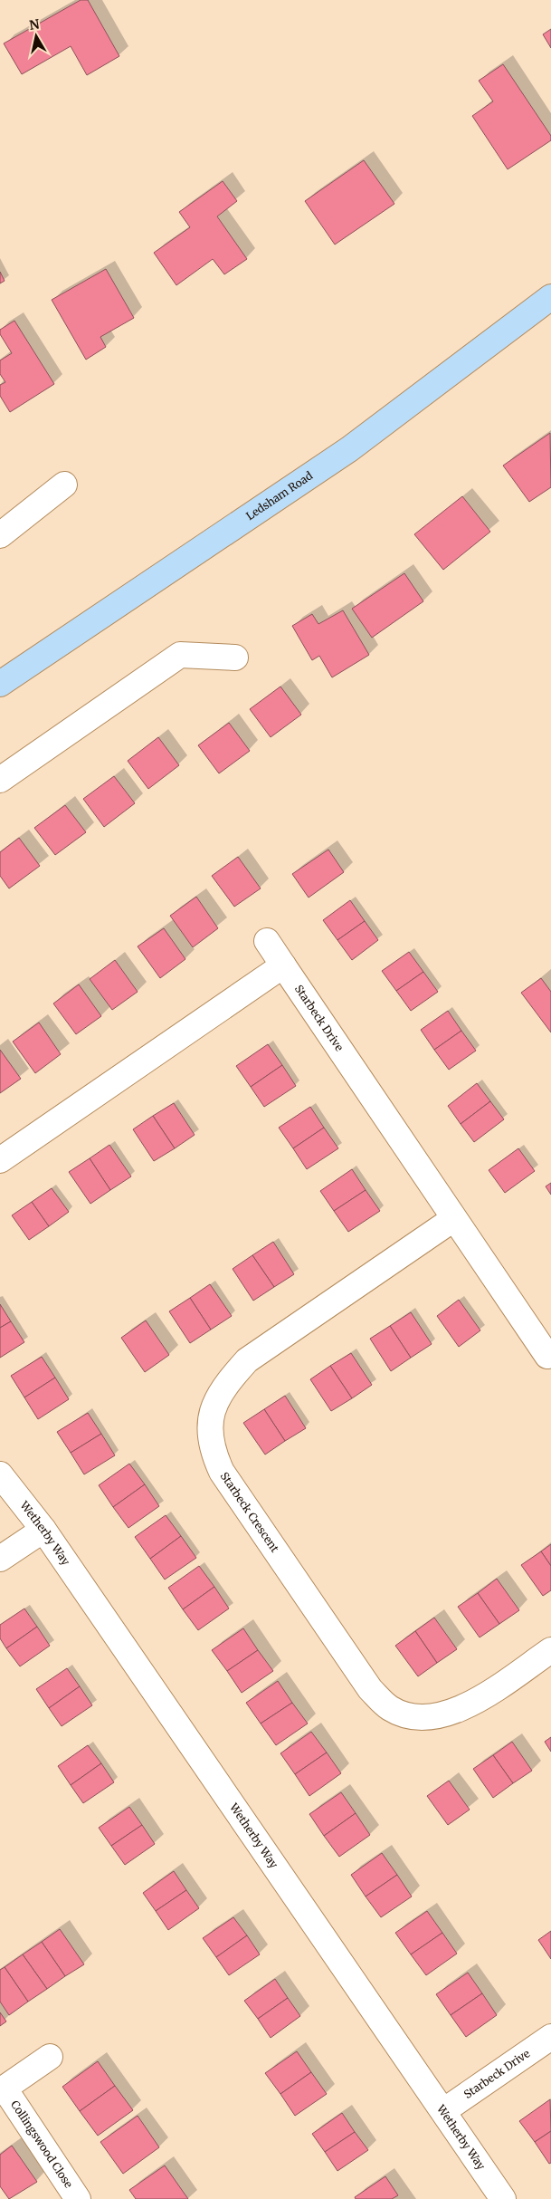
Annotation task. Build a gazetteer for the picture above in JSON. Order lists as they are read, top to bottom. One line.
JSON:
{"streets":{"main road":["Ledsham Road"],"street":["Starbeck Drive","Starbeck Crescent","Wetherby Way","Collingswood Close"]},"crossings":[["Starbeck Drive","Starbeck Crescent"],["Starbeck Drive","Wetherby Way"]],"north":"top"}
